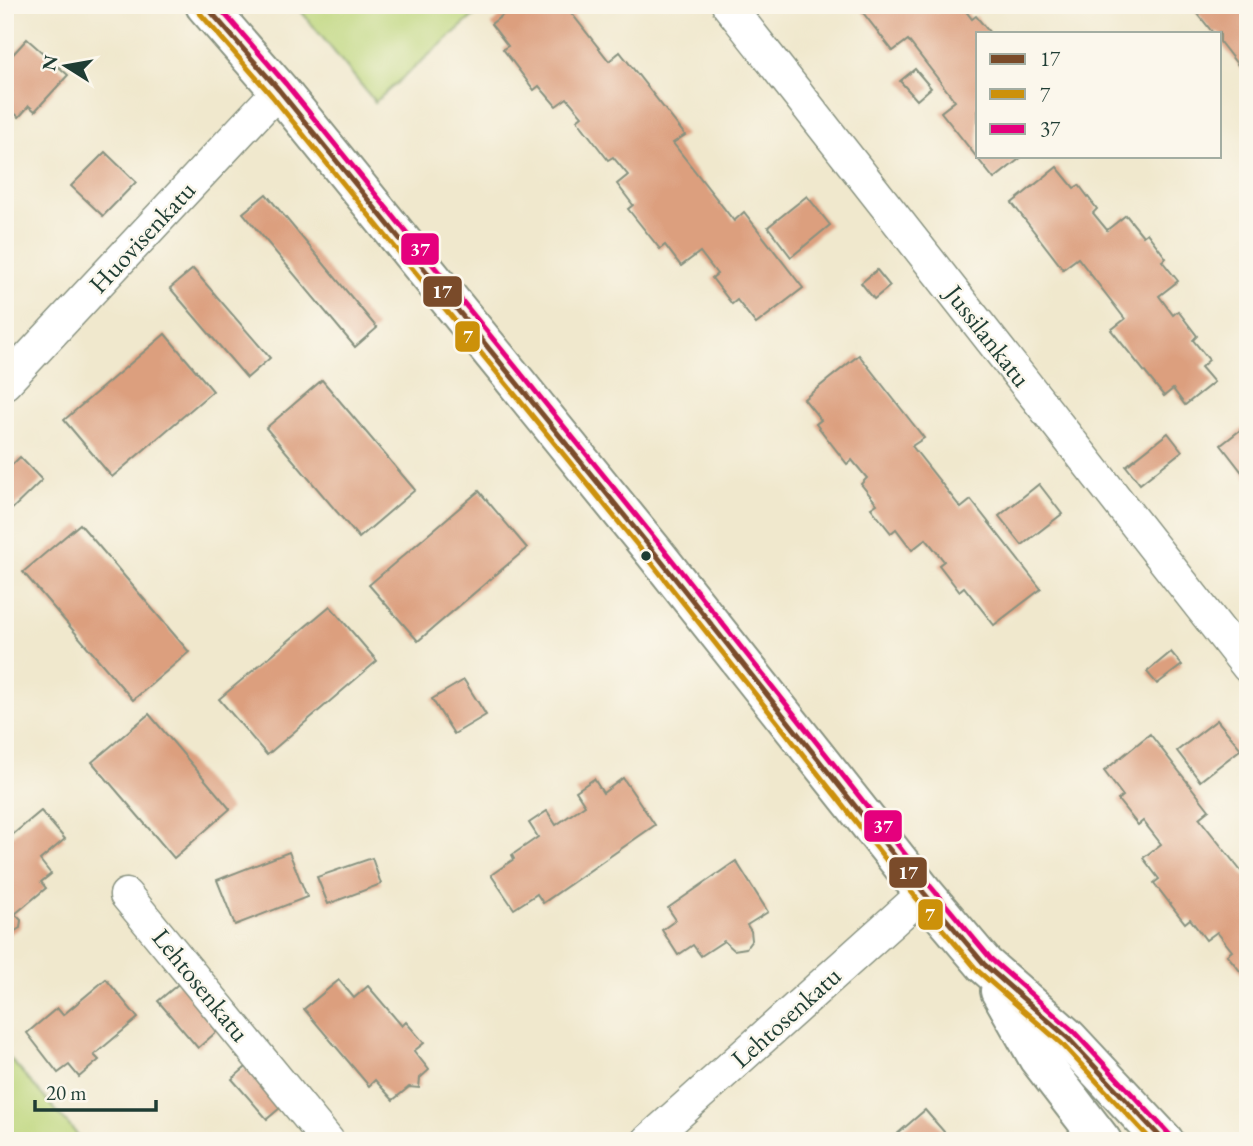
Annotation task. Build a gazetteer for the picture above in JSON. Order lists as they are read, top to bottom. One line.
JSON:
{"streets":{"street":["Huovisenkatu","Jussilankatu","Lehtosenkatu"]},"lines":["transit line 17","transit line 37","transit line 7"],"legend":["17","7","37"],"scale_bar":"20 m","north":"left"}
